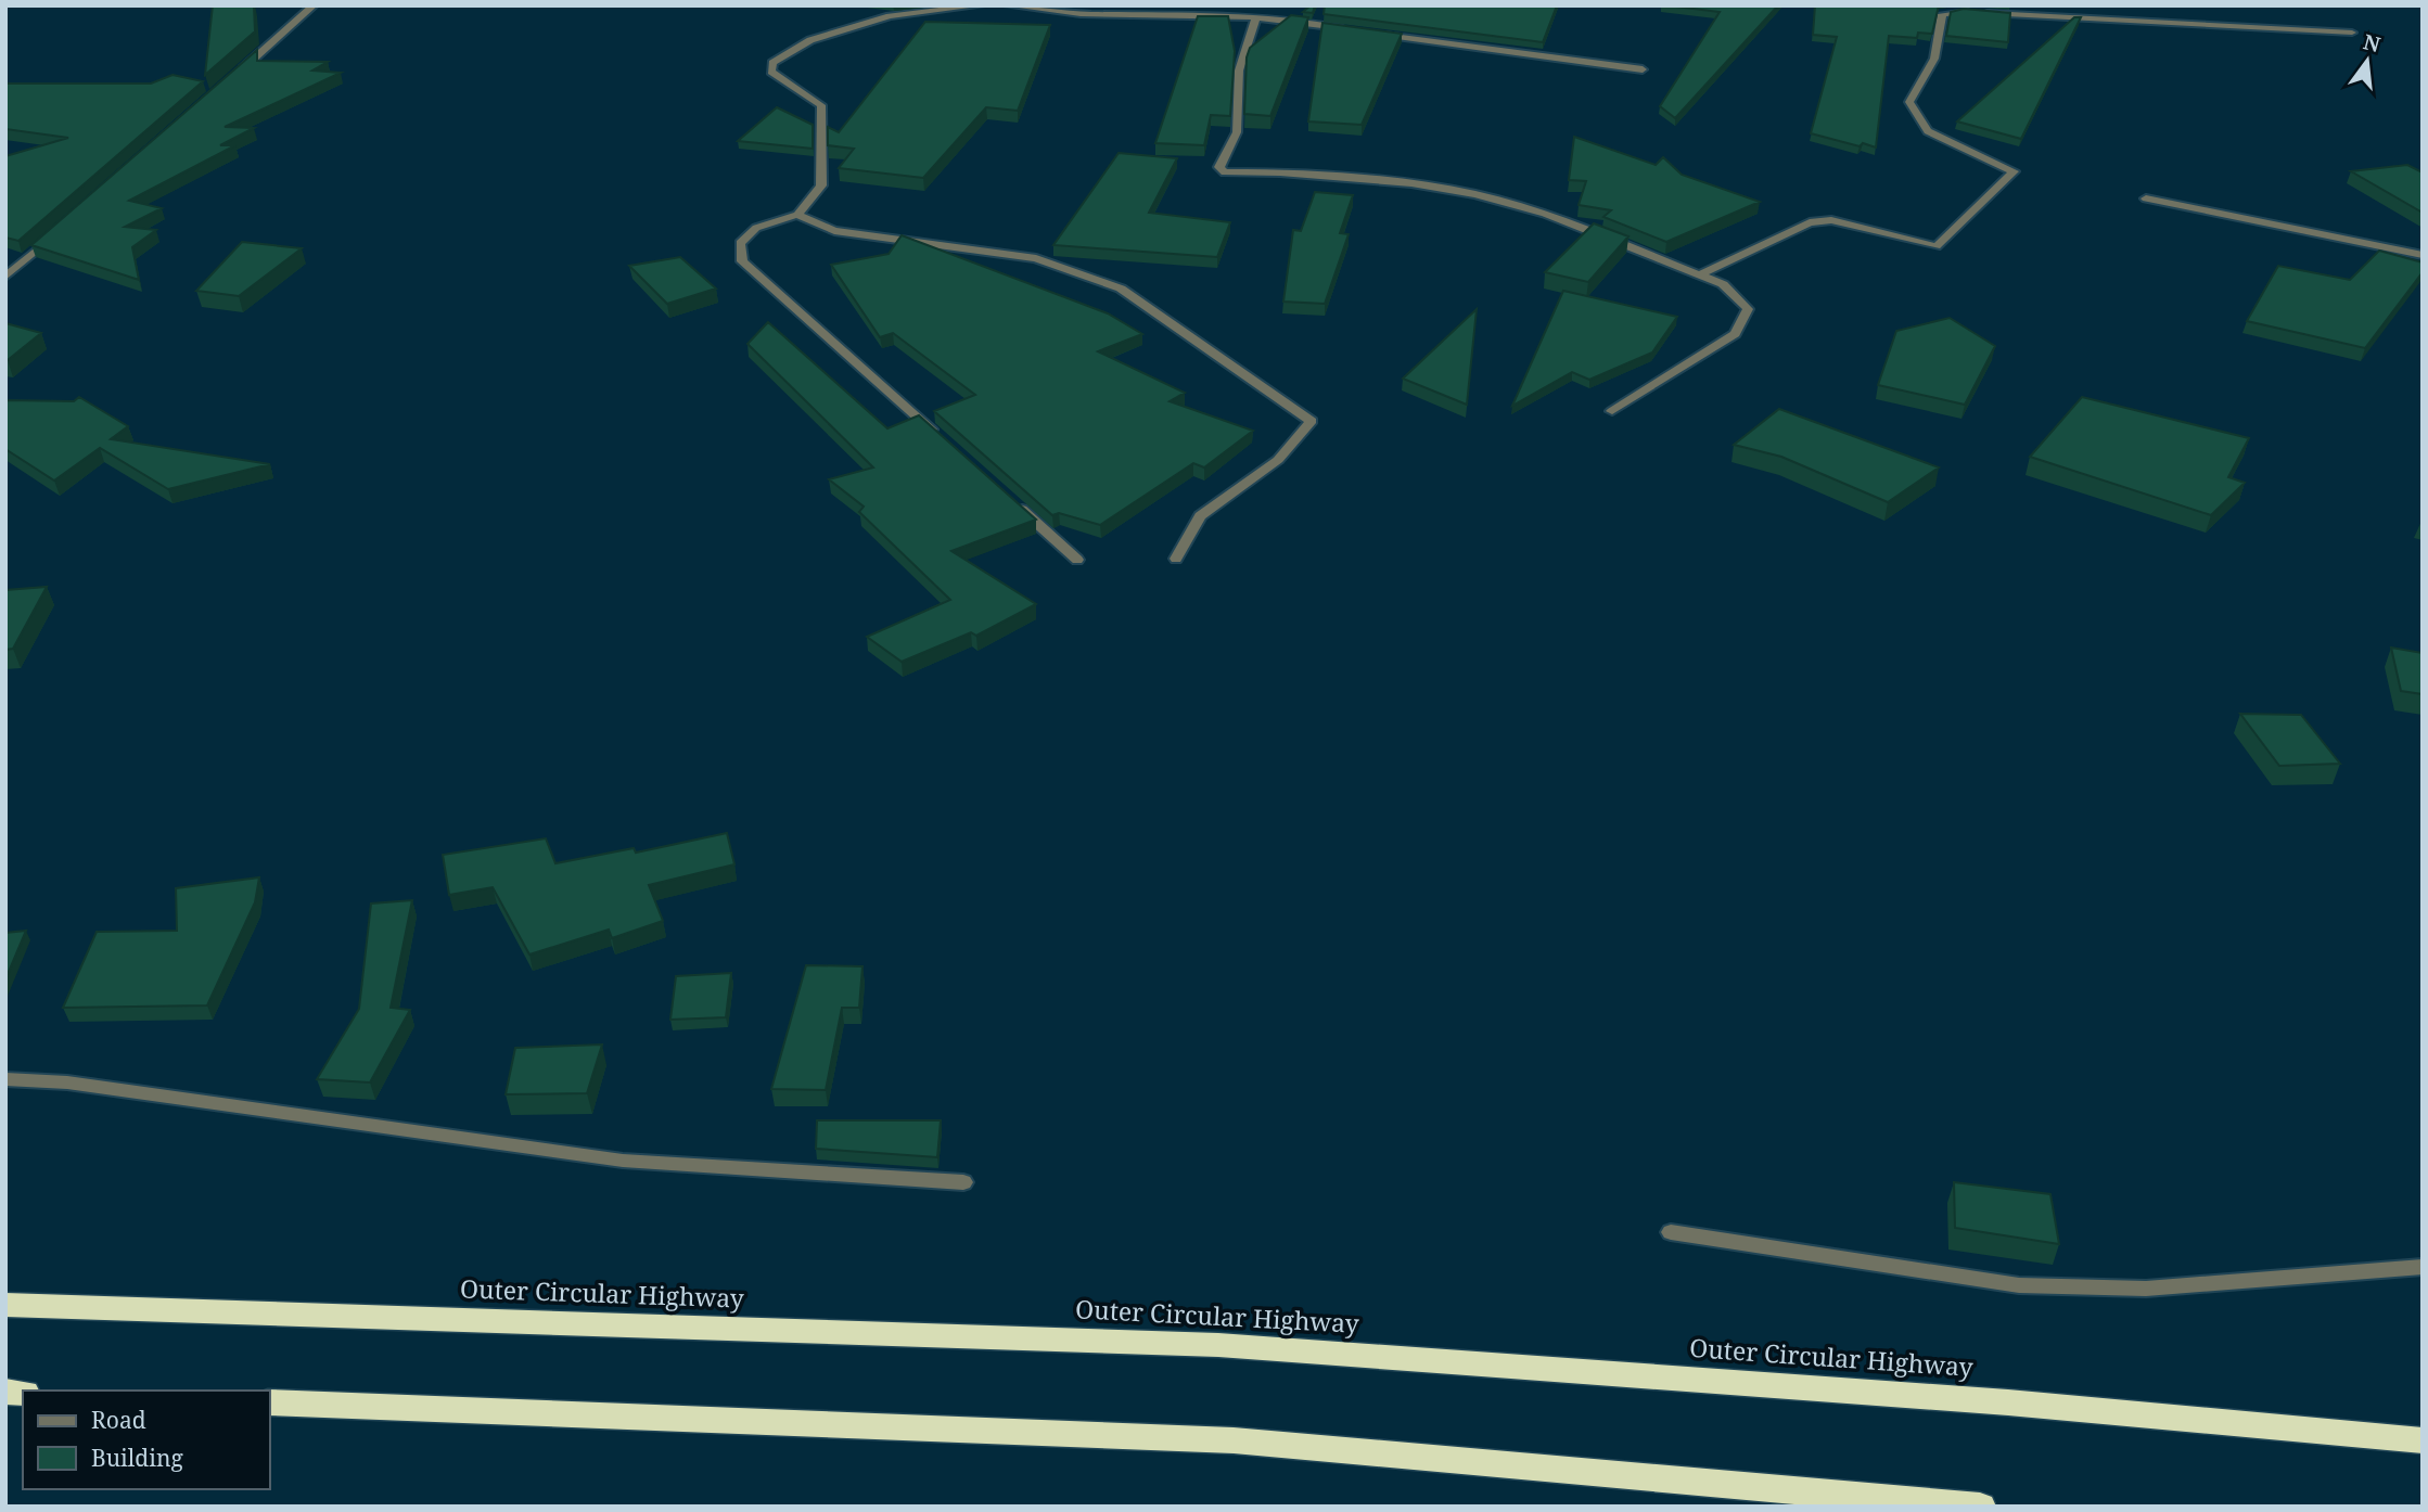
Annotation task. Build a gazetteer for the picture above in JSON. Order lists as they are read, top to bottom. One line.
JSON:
{"streets":{"highway":["Outer Circular Highway"]},"legend":["Road","Building"],"north":"top"}
